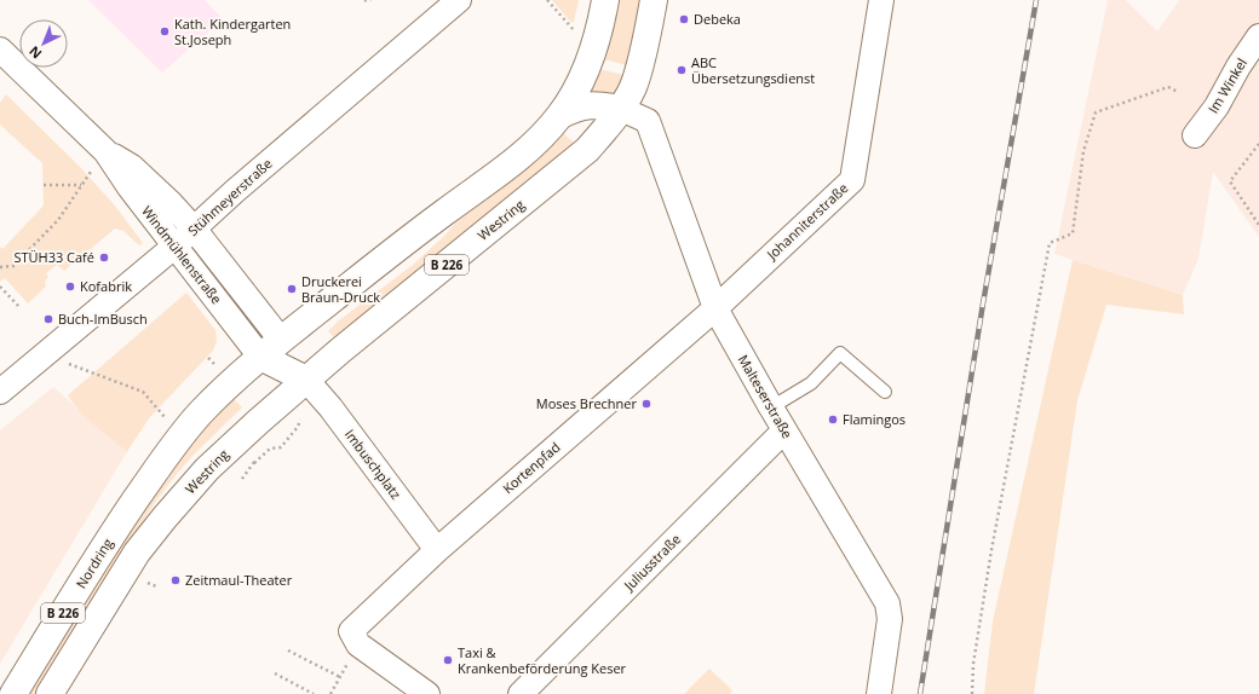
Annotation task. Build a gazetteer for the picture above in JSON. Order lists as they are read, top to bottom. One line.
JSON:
{"streets":{"main road":["Westring","B 226","Nordring"],"street":["Im Winkel","Stühmeyerstraße","Johanniterstraße","Windmühlenstraße","Malteserstraße","Imbuschplatz","Kortenpfad","Juliusstraße"]},"crossings":[["Stühmeyerstraße","Windmühlenstraße"],["Westring","Malteserstraße"],["Westring","Imbuschplatz"],["Johanniterstraße","Malteserstraße"],["Johanniterstraße","Kortenpfad"],["Windmühlenstraße","B 226"],["Windmühlenstraße","Nordring"],["B 226","Nordring"],["Malteserstraße","Kortenpfad"],["Malteserstraße","Juliusstraße"],["Imbuschplatz","Kortenpfad"]],"places":["Debeka","Kath. Kindergarten St.Joseph","ABC Übersetzungsdienst","STÜH33 Café","Kofabrik","Druckerei Braun-Druck","Buch-ImBusch","Moses Brechner","Flamingos","Zeitmaul-Theater","Taxi & Krankenbeförderung Keser"],"north":"bottom left"}
